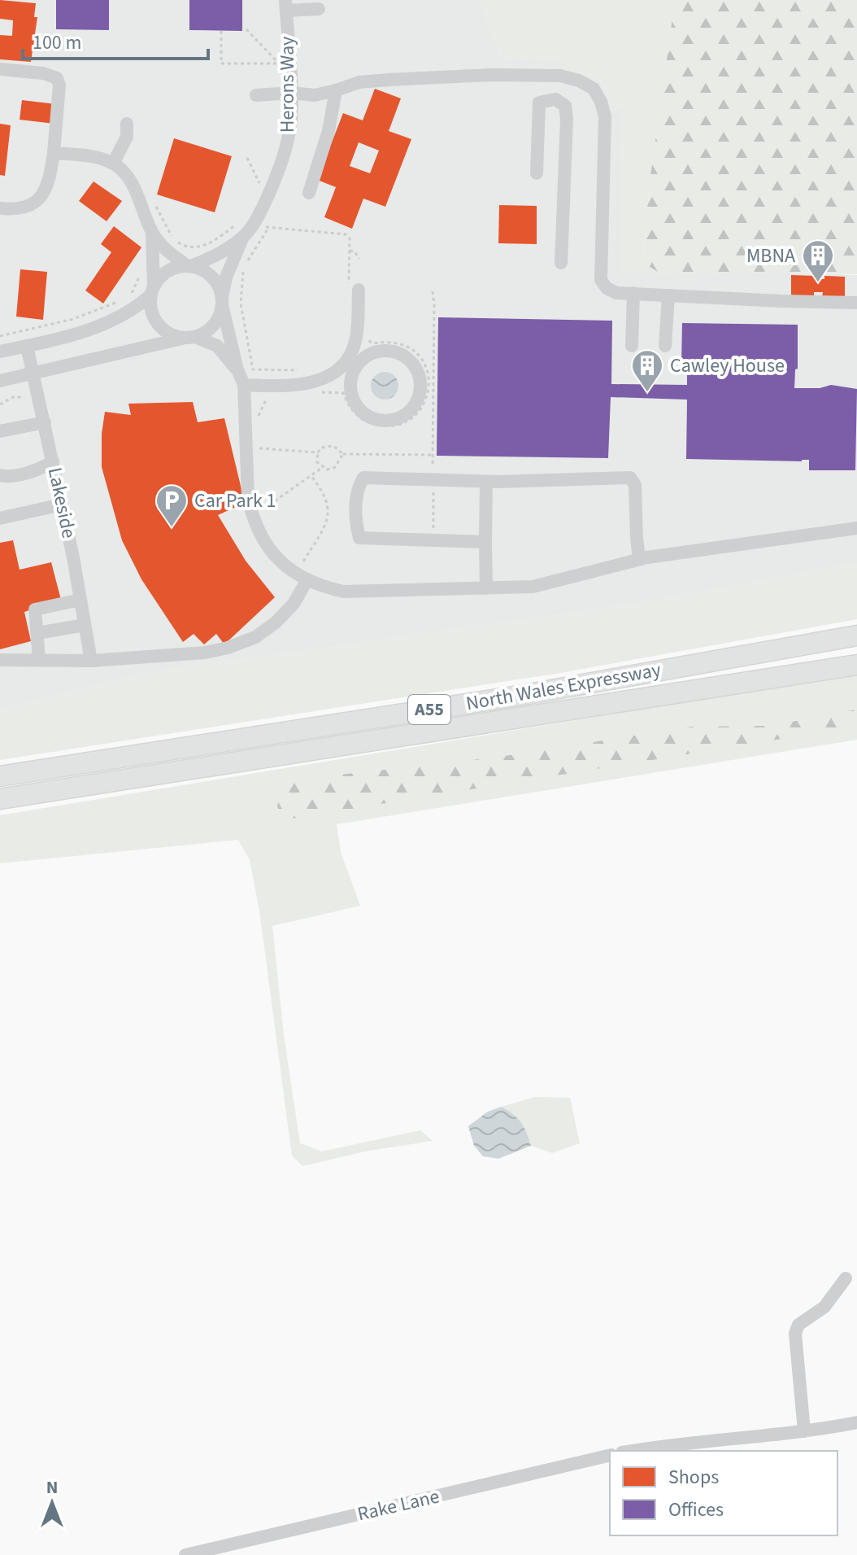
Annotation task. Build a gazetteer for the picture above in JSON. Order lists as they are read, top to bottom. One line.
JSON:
{"streets":{"highway":["North Wales Expressway","A55"],"street":["Herons Way","Lakeside","Rake Lane"]},"places":{"building":["MBNA","Cawley House"],"parking":["Car Park 1"]},"legend":["Shops","Offices"],"scale_bar":"100 m","north":"top"}
